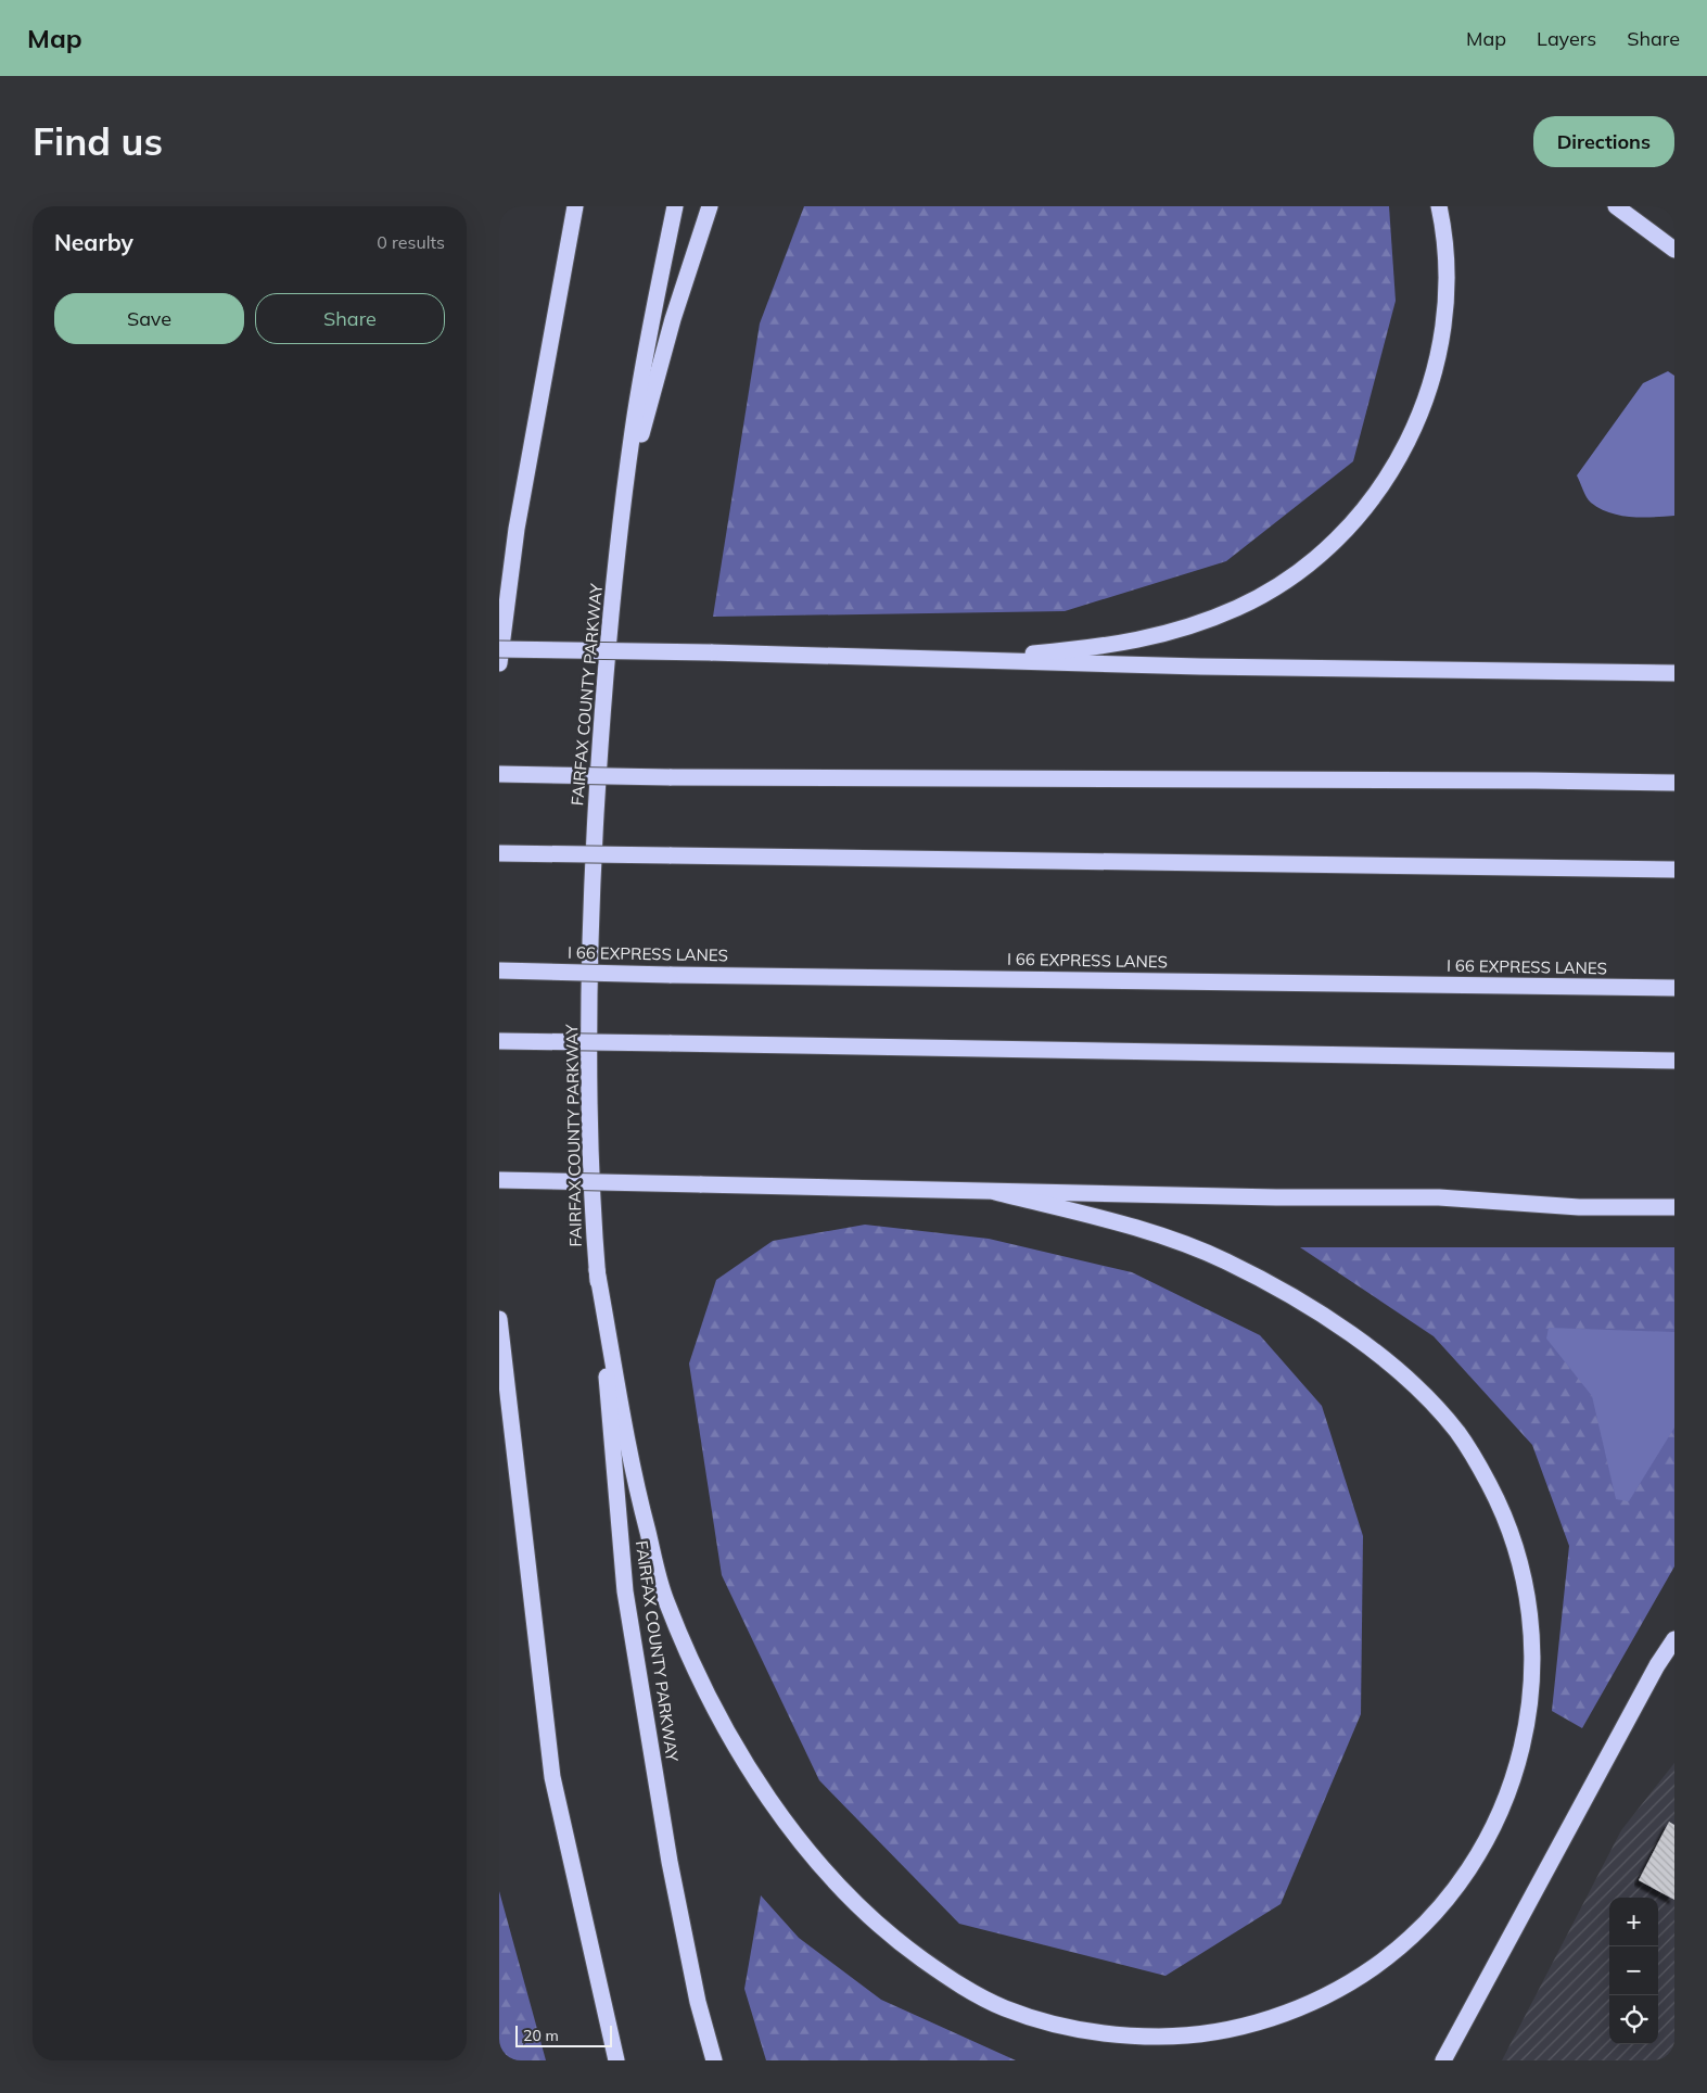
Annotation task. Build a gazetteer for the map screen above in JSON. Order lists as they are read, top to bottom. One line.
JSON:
{"streets":{"highway":["FAIRFAX COUNTY PARKWAY","I 66 EXPRESS LANES"]},"scale_bar":"20 m","page":{"header":"Map","nav":["Map","Layers","Share"],"buttons":["Directions",["Save","Share"]],"title":"Find us","heading":["Nearby","0 results"],"map_buttons":["+","−"],"scale":"20 m"}}
